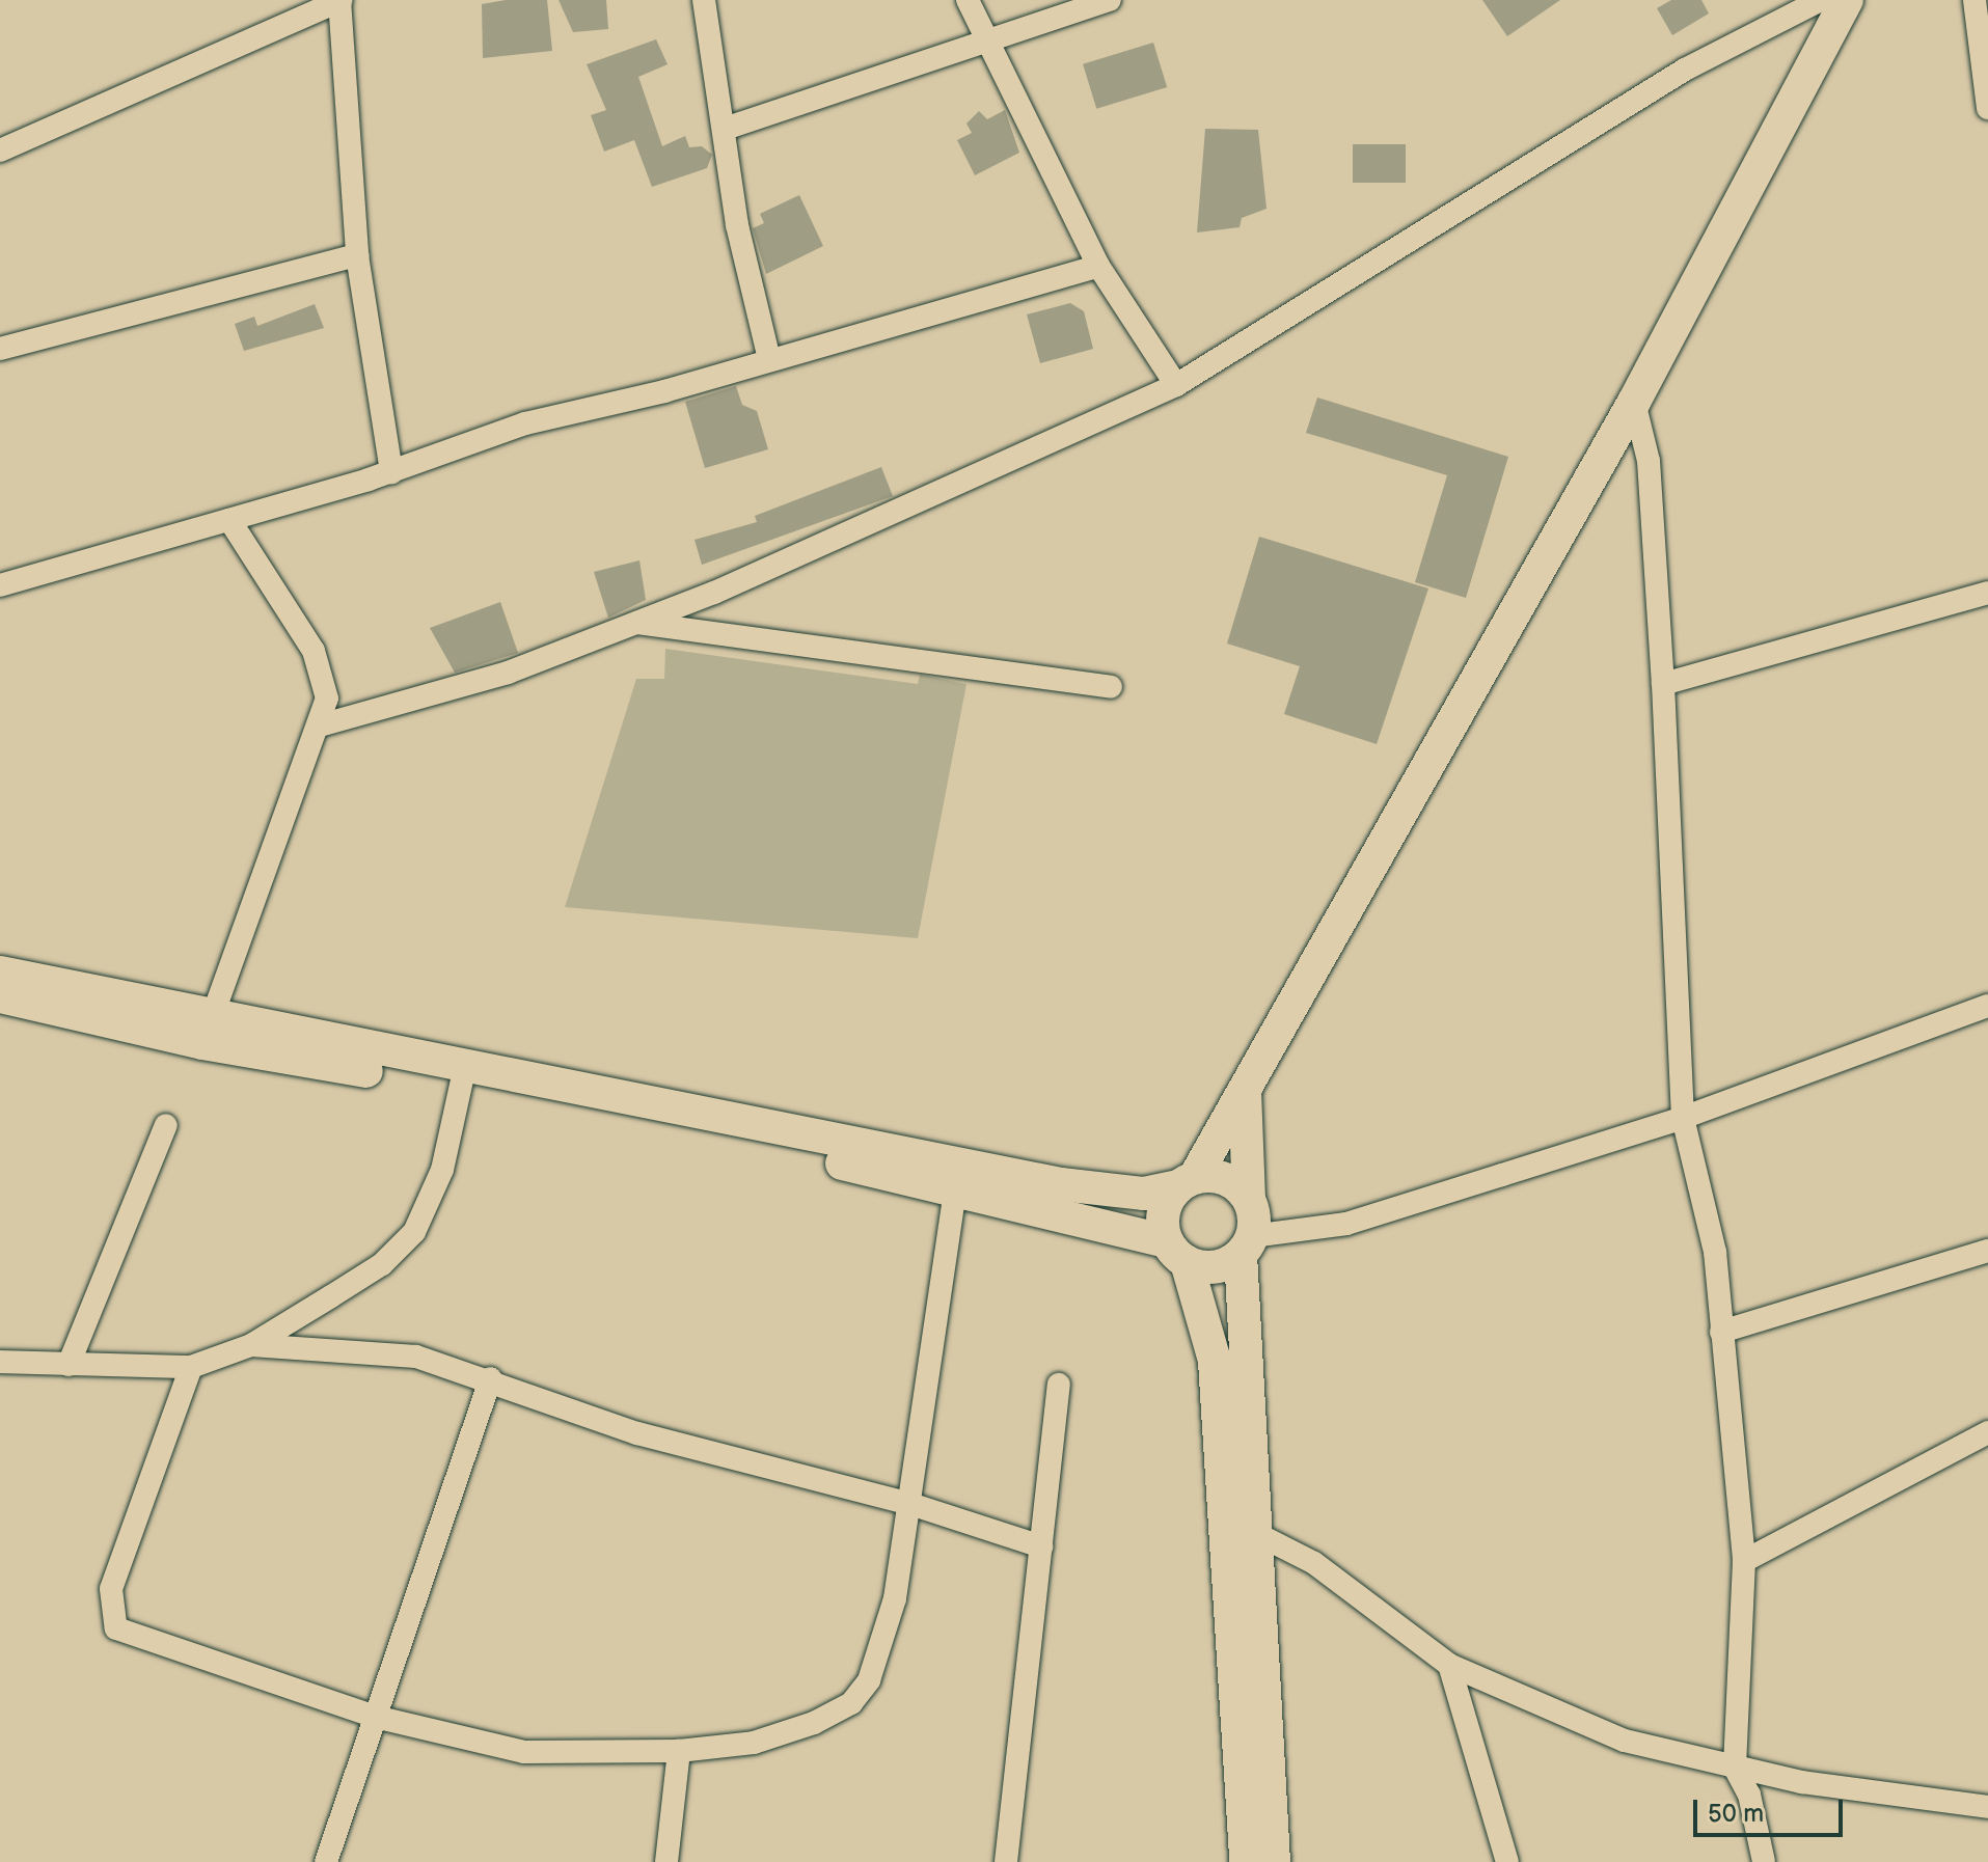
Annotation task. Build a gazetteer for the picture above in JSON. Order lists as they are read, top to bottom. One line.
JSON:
{"scale_bar":"50 m"}
